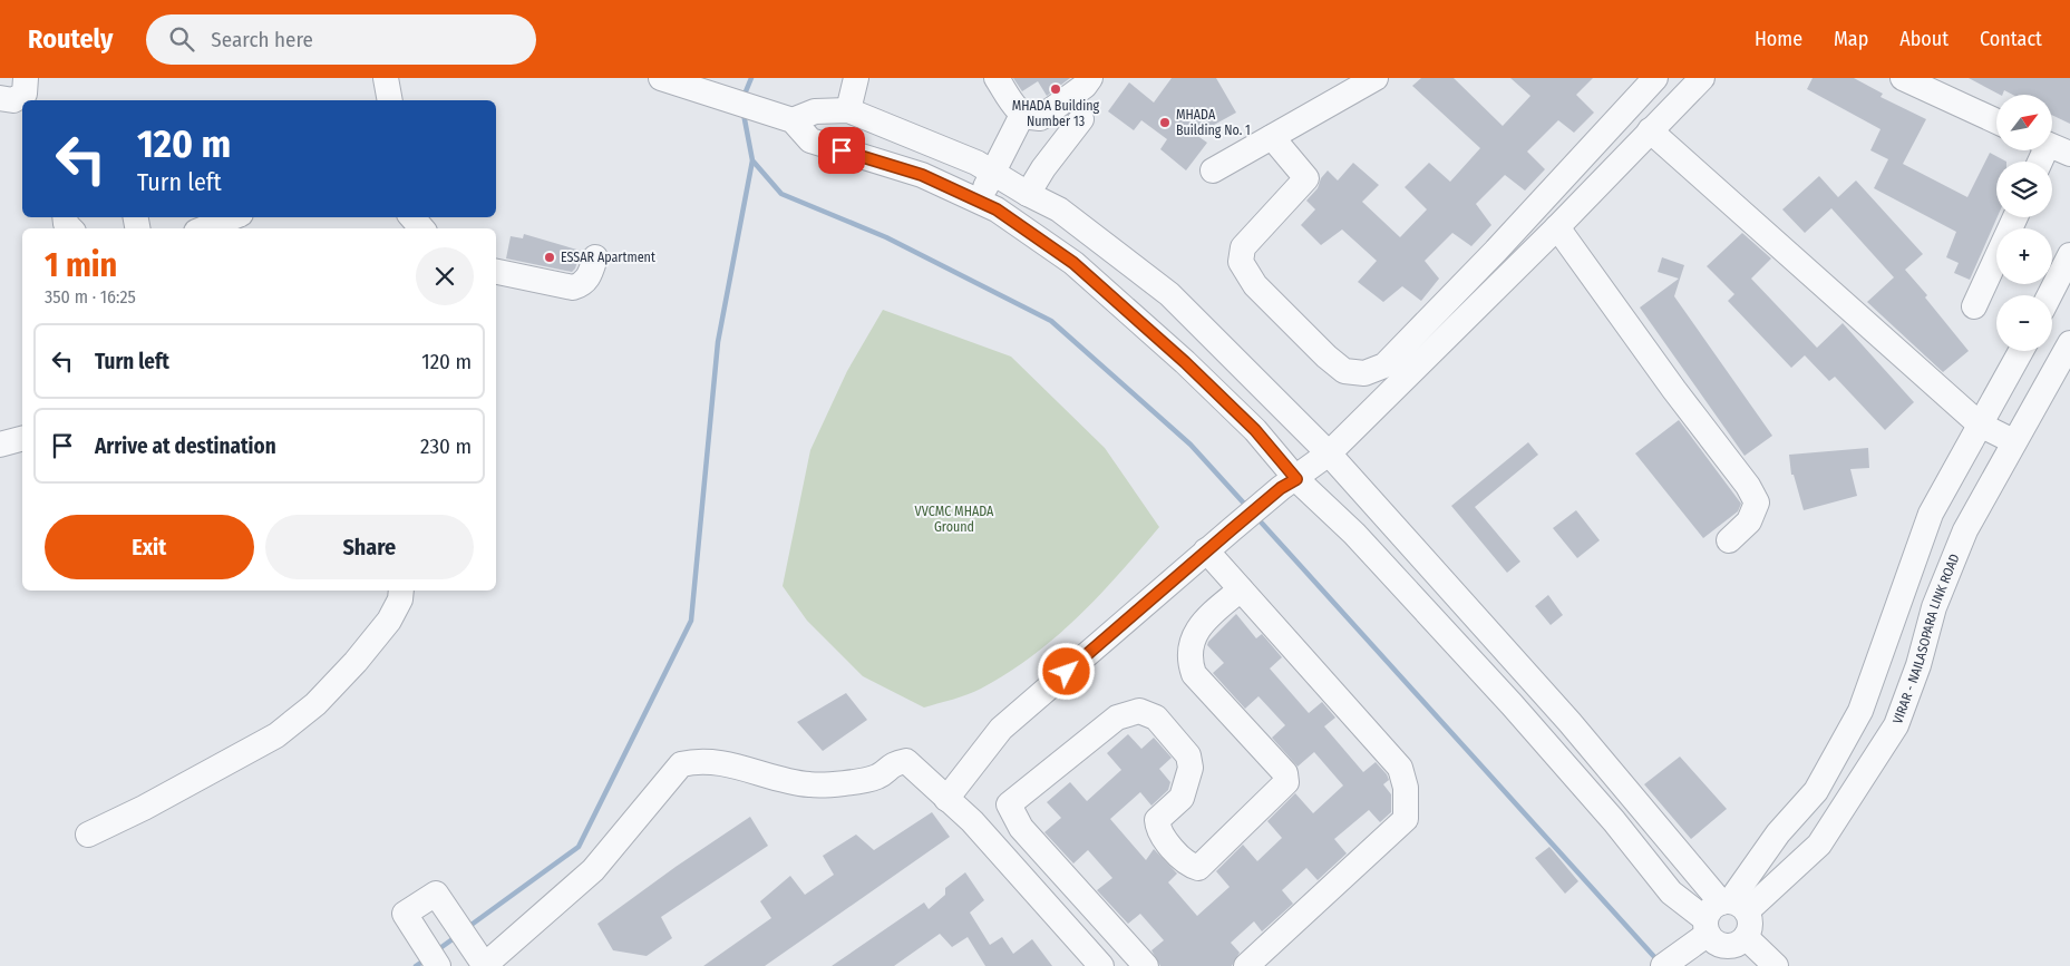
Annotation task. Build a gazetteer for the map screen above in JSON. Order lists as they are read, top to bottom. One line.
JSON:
{"streets":{"street":["VIRAR - NAILASOPARA LINK ROAD"]},"parks":["VVCMC MHADA Ground"],"places":["MHADA Building Number 13","MHADA Building No. 1","ESSAR Apartment"],"north":"top right","page":{"header":"Routely","search":"Search here","nav":["Home","Map","About","Contact"],"map_buttons":["+","−"],"turn":["120 m","Turn left"],"heading":["1 min","350 m · 16:25"],"list":[{"name":"Turn left","value":"120 m"},{"name":"Arrive at destination","value":"230 m"}],"buttons":["Exit","Share"]}}
